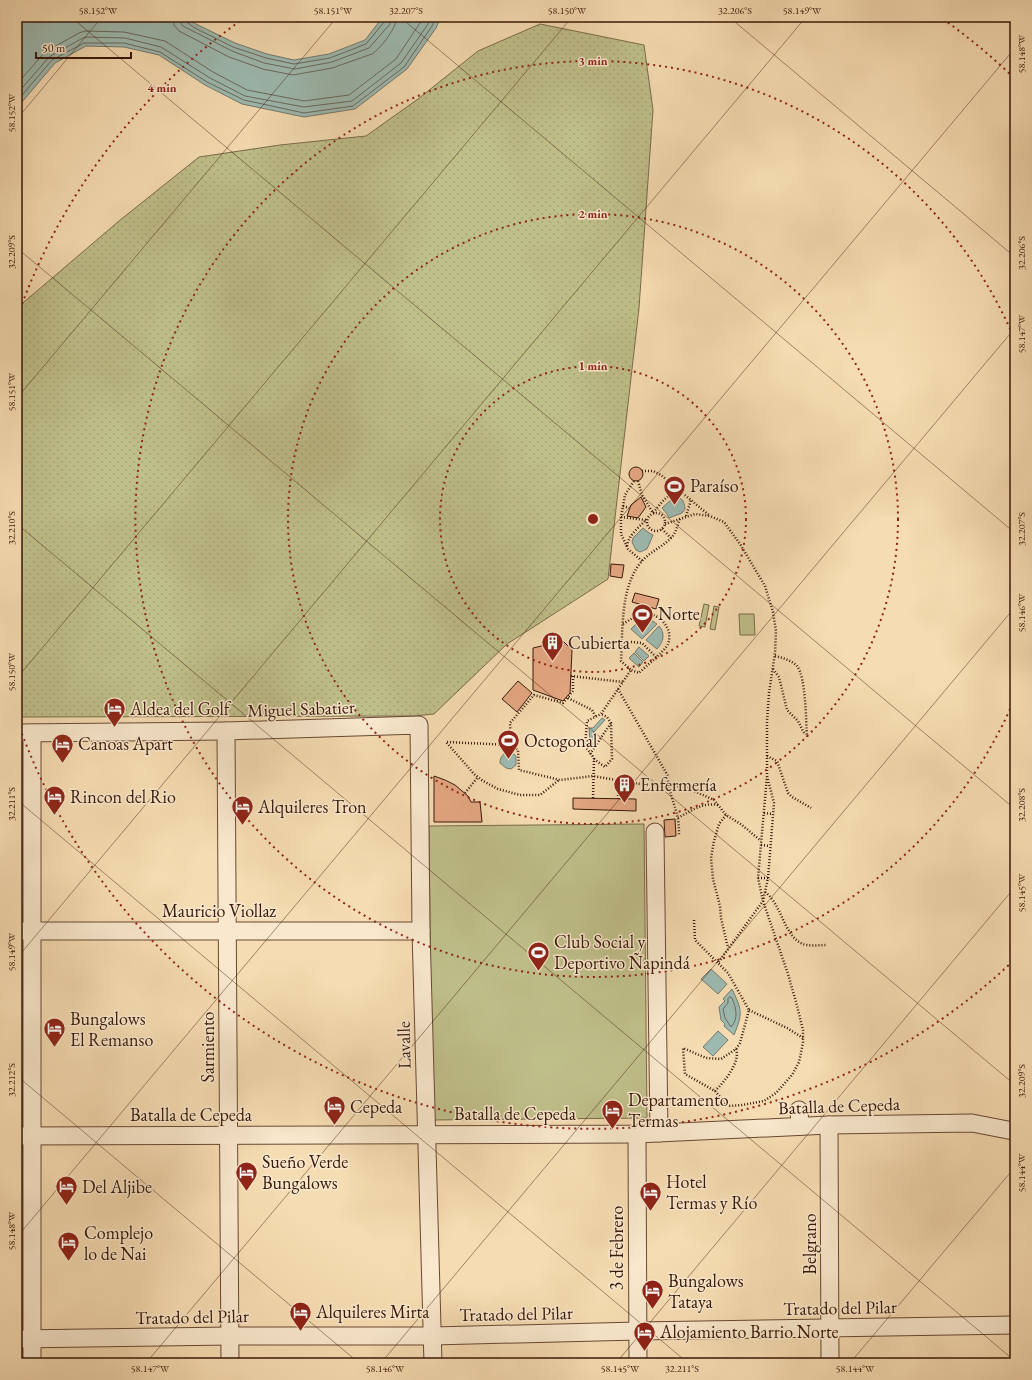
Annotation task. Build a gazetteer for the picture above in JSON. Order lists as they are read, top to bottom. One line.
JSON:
{"streets":{"street":["Miguel Sabatier","Mauricio Viollaz","Lavalle","Sarmiento","Batalla de Cepeda","Belgrano","3 de Febrero","Tratado del Pilar"]},"crossings":[["Miguel Sabatier","Lavalle"],["Miguel Sabatier","Sarmiento"],["Mauricio Viollaz","Lavalle"],["Mauricio Viollaz","Sarmiento"],["Lavalle","Batalla de Cepeda"],["Lavalle","Tratado del Pilar"],["Sarmiento","Batalla de Cepeda"],["Sarmiento","Tratado del Pilar"],["Batalla de Cepeda","Belgrano"],["Batalla de Cepeda","3 de Febrero"],["Belgrano","Tratado del Pilar"],["3 de Febrero","Tratado del Pilar"]],"places":{"sports":["Paraíso","Norte","Octogonal","Club Social y Deportivo Ñapindá"],"building":["Cubierta","Enfermería"],"hotel":["Aldea del Golf","Canoas Apart","Rincon del Rio","Alquileres Tron","Bungalows El Remanso","Cepeda","Departamento Termas","Sueño Verde Bungalows","Del Aljibe","Hotel Termas y Río","Complejo lo de Nai","Bungalows Tataya","Alquileres Mirta","Alojamiento Barrio Norte"]},"scale_bar":"50 m","coordinates":["58.152°W","58.151°W","32.207°S","58.150°W","32.206°S","58.149°W","58.148°W","32.209°S","58.147°W","32.210°S","58.146°W","32.211°S","32.208°S","58.145°W","32.212°S","58.144°W"],"rings":["3 min","4 min","2 min","1 min"]}
